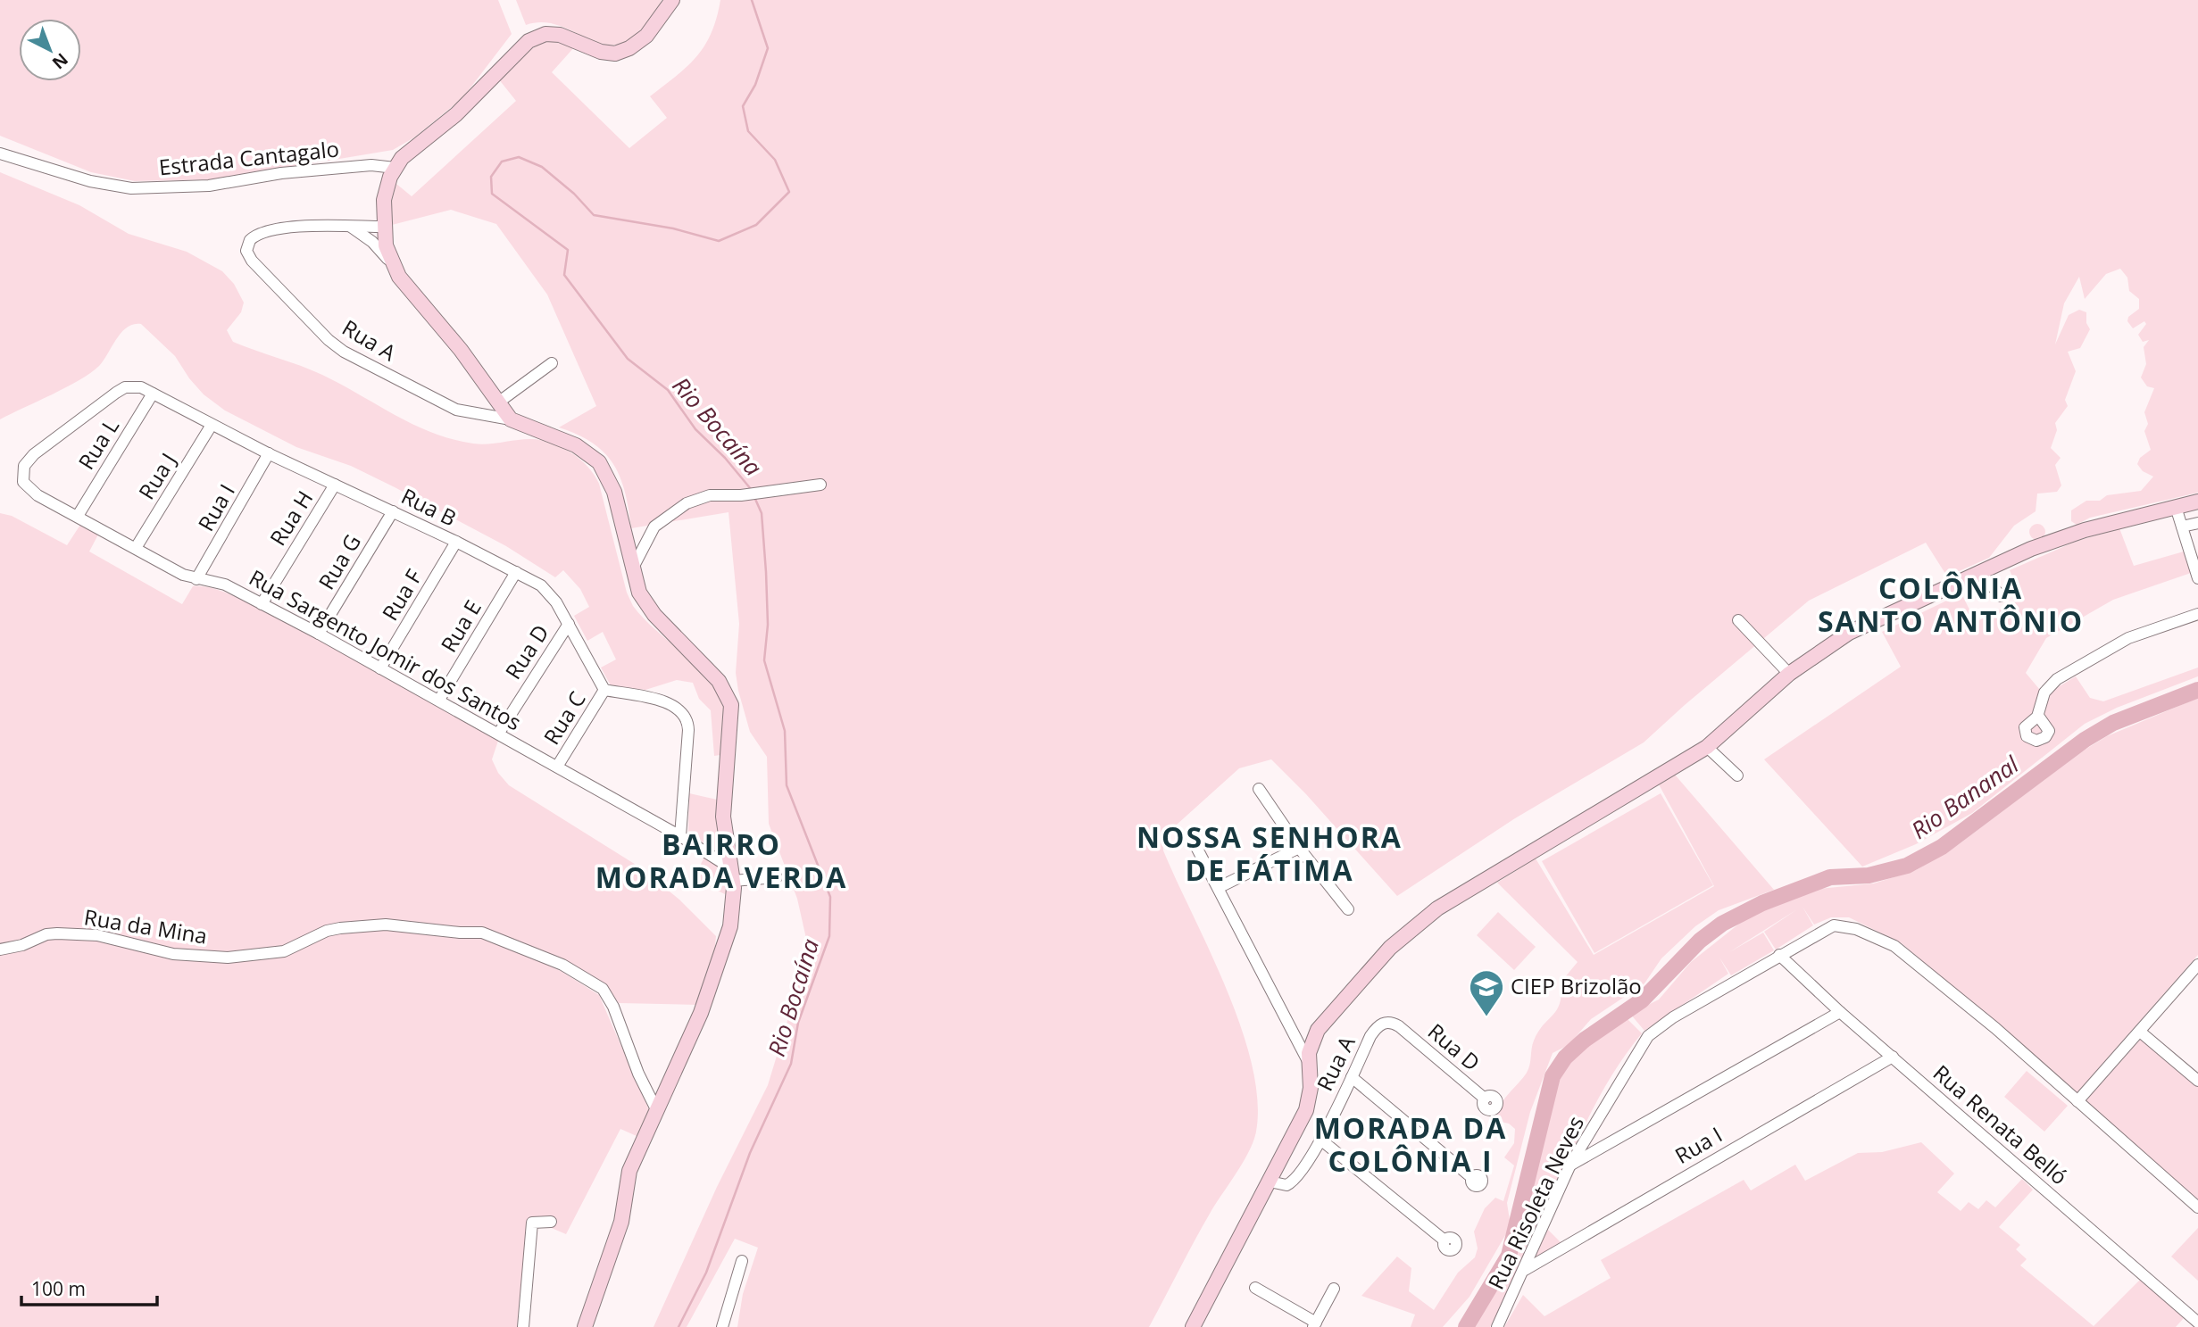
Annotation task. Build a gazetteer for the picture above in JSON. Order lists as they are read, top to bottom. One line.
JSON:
{"streets":{"street":["Estrada Cantagalo","Rua A","Rua L","Rua J","Rua I","Rua B","Rua H","Rua G","Rua F","Rua E","Rua Sargento Jomir dos Santos","Rua D","Rua C","Rua da Mina","Rua Renata Belló","Rua Risoleta Neves"]},"crossings":[["Rua A","Rua D"],["Rua L","Rua B"],["Rua L","Rua Sargento Jomir dos Santos"],["Rua J","Rua B"],["Rua J","Rua Sargento Jomir dos Santos"],["Rua I","Rua B"],["Rua I","Rua Sargento Jomir dos Santos"],["Rua I","Rua Renata Belló"],["Rua I","Rua Risoleta Neves"],["Rua B","Rua H"],["Rua B","Rua G"],["Rua B","Rua F"],["Rua B","Rua E"],["Rua B","Rua Sargento Jomir dos Santos"],["Rua B","Rua D"],["Rua B","Rua C"],["Rua H","Rua Sargento Jomir dos Santos"],["Rua G","Rua Sargento Jomir dos Santos"],["Rua F","Rua Sargento Jomir dos Santos"],["Rua E","Rua Sargento Jomir dos Santos"],["Rua Sargento Jomir dos Santos","Rua D"],["Rua Sargento Jomir dos Santos","Rua C"],["Rua Renata Belló","Rua Risoleta Neves"]],"districts":["COLÔNIA SANTO ANTÔNIO","NOSSA SENHORA DE FÁTIMA","BAIRRO MORADA VERDA","MORADA DA COLÔNIA I"],"water":["Rio Bocaína","Rio Bananal"],"places":{"school or university":["CIEP Brizolão"]},"scale_bar":"100 m","north":"bottom right"}
